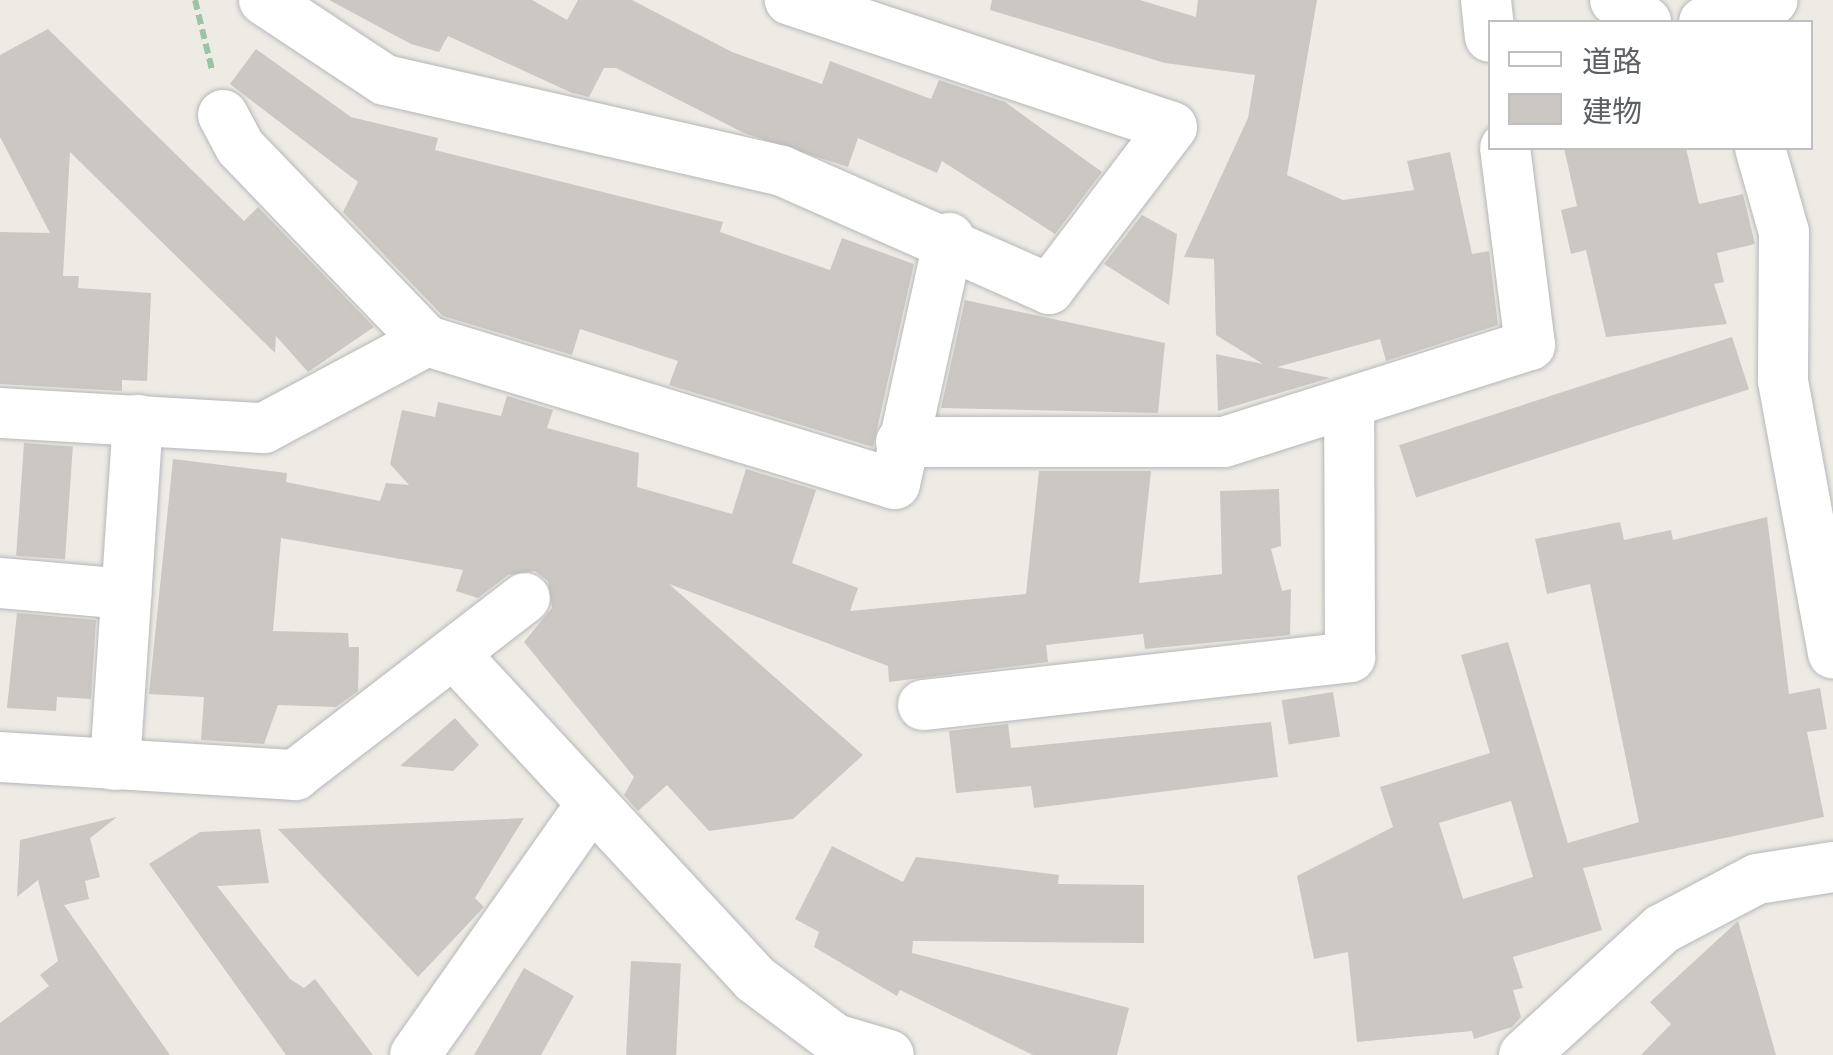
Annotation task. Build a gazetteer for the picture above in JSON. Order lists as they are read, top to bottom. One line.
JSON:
{"legend":["道路","建物"]}
